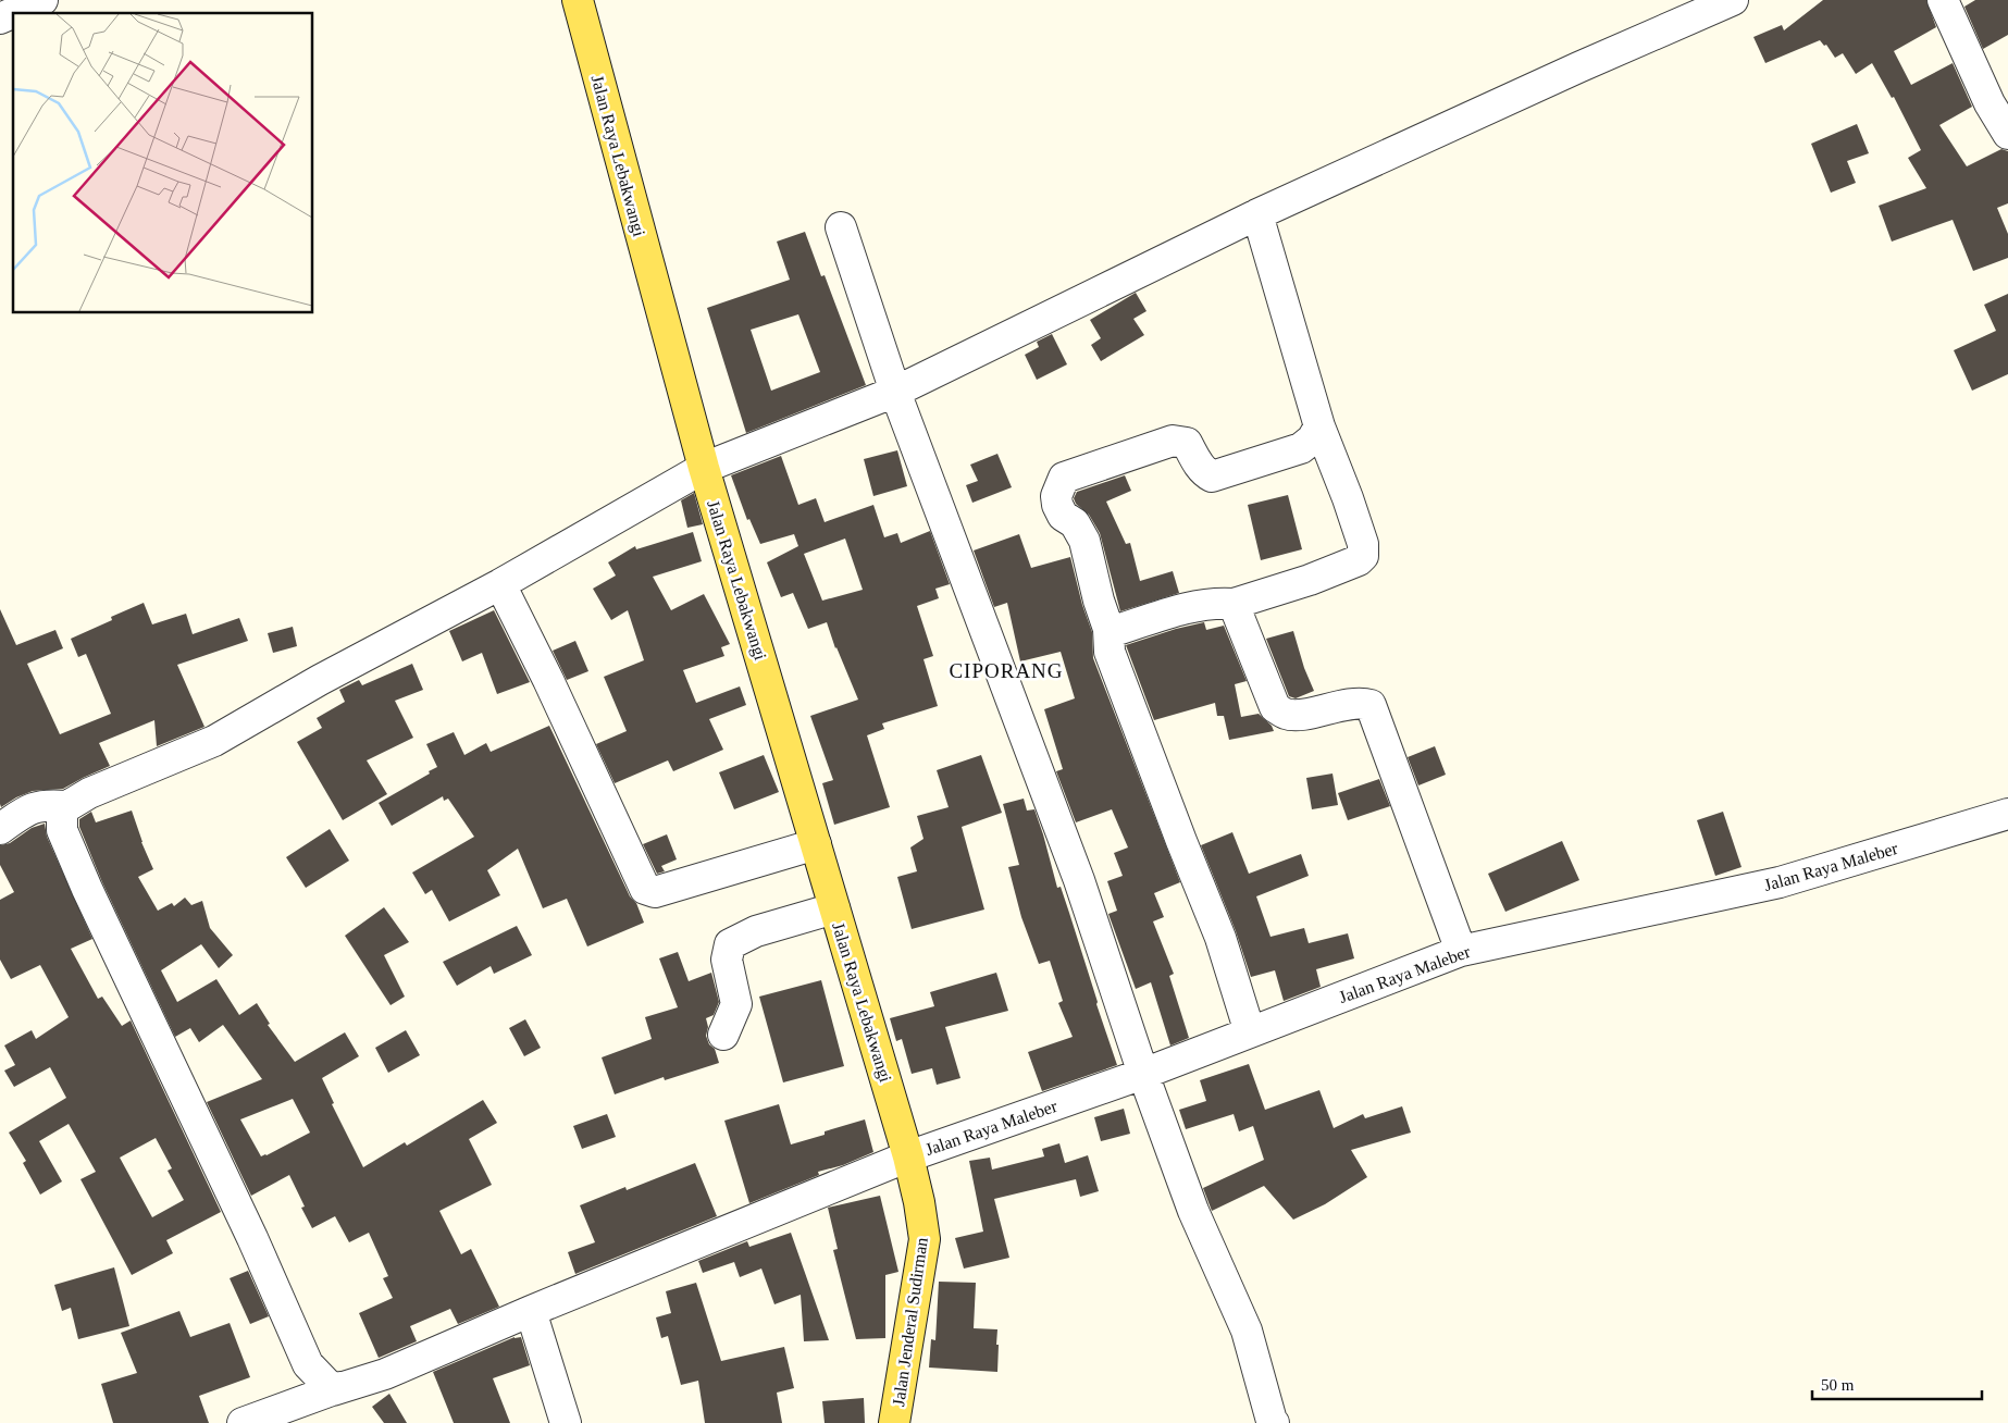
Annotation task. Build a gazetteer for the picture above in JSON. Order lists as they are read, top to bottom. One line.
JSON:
{"streets":{"main road":["Jalan Raya Lebakwangi","Jalan Jenderal Sudirman"],"street":["Jalan Raya Maleber"]},"crossings":[["Jalan Raya Lebakwangi","Jalan Raya Maleber"],["Jalan Raya Lebakwangi","Jalan Jenderal Sudirman"],["Jalan Raya Maleber","Jalan Jenderal Sudirman"]],"districts":["CIPORANG"],"scale_bar":"50 m"}
